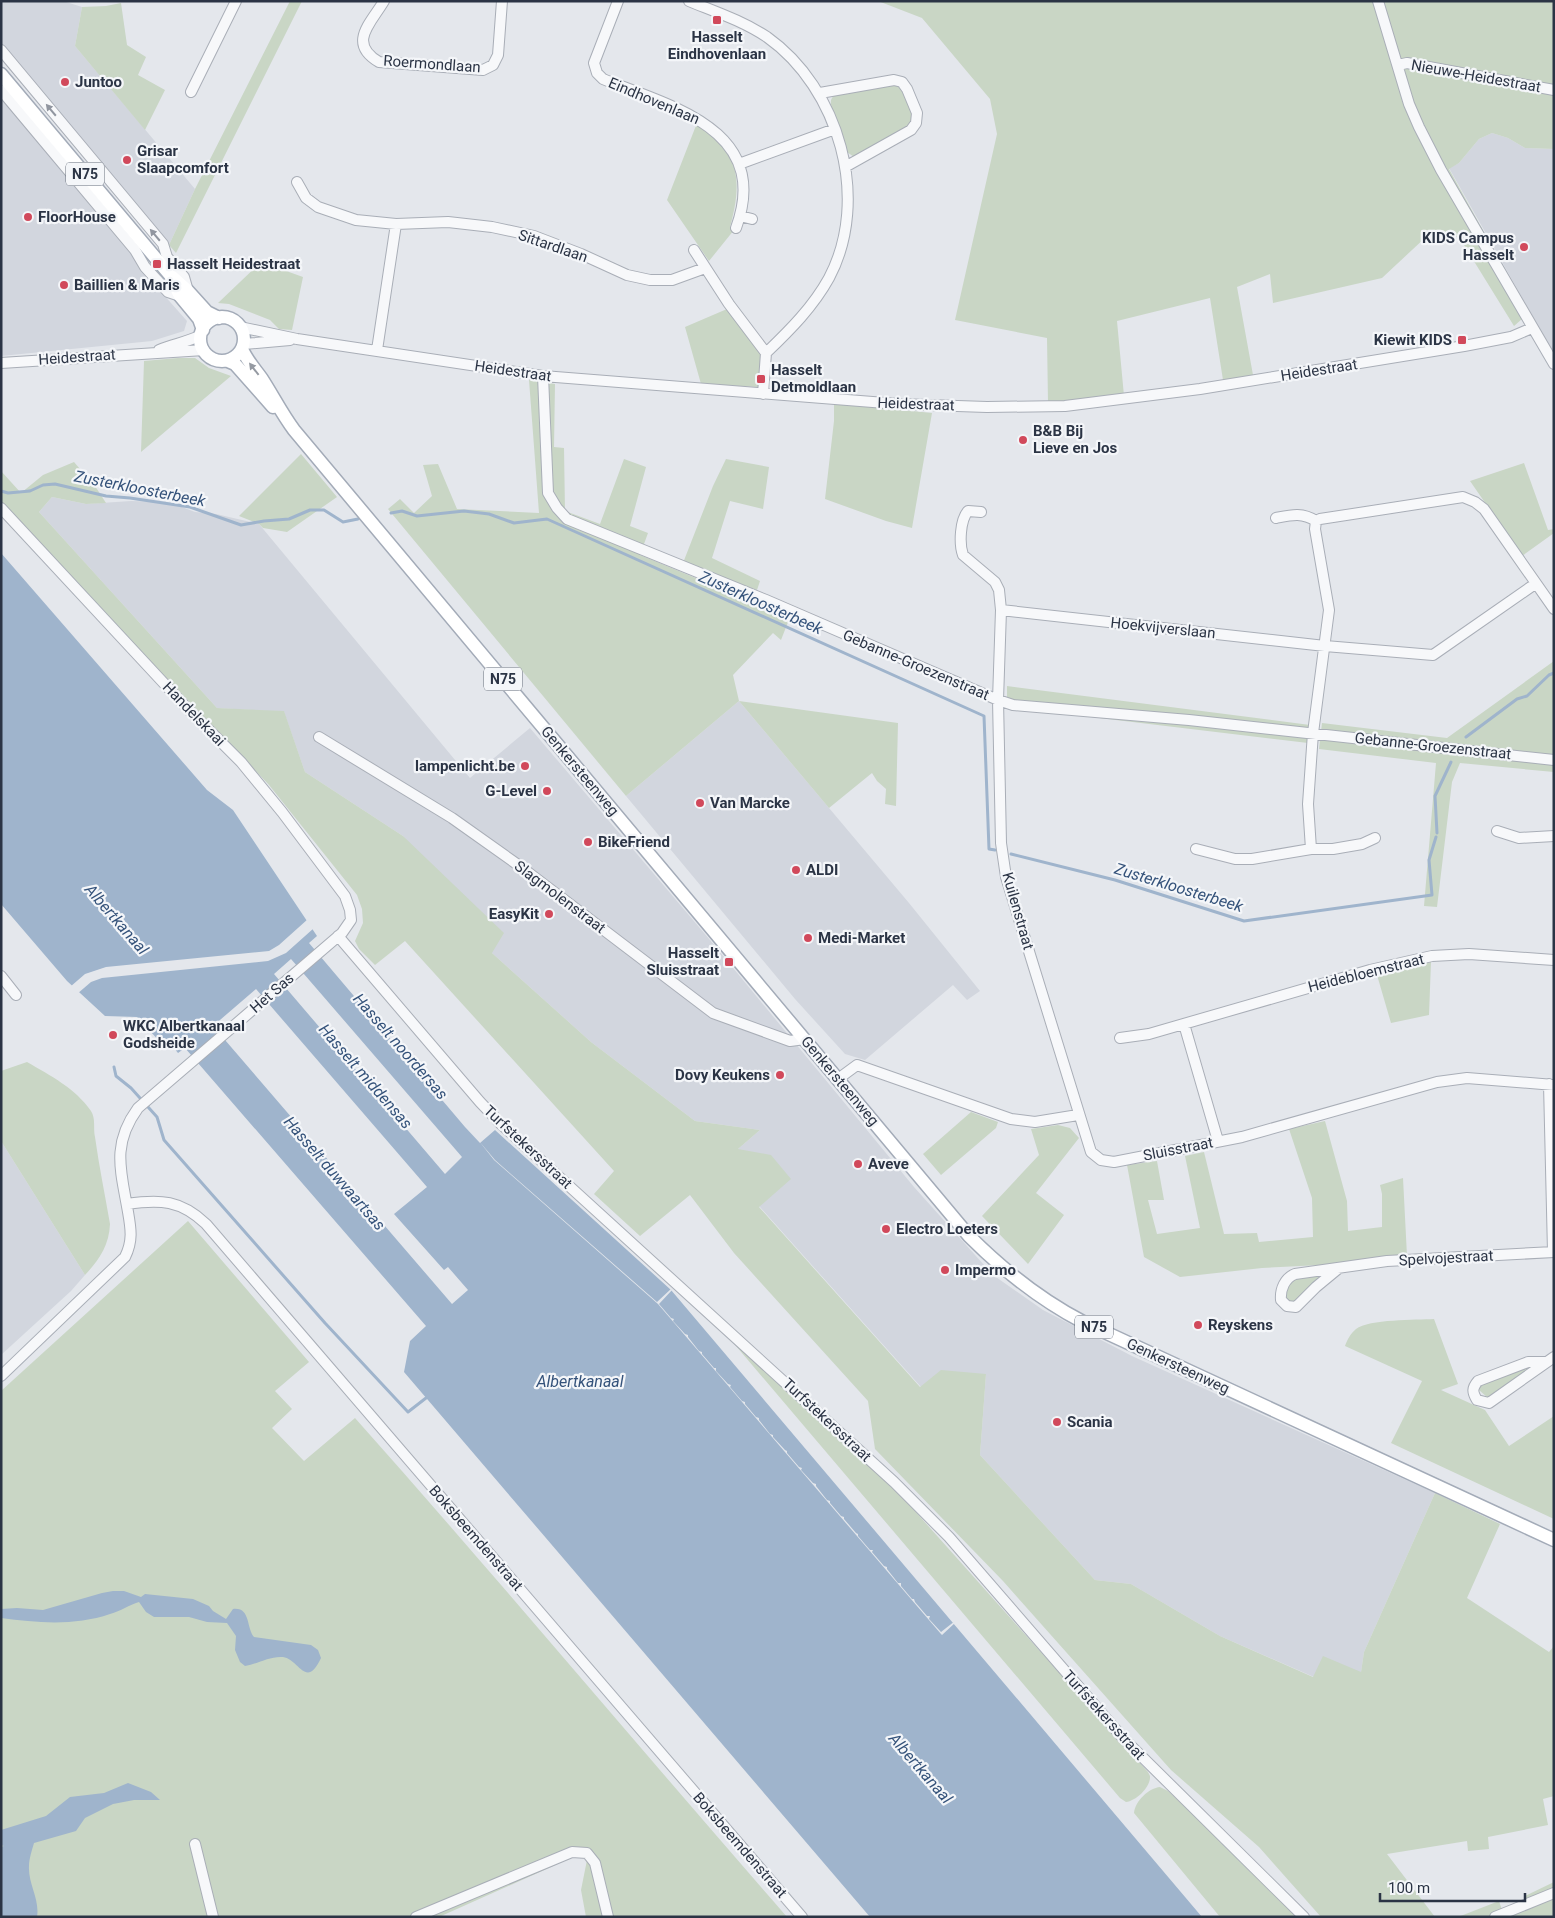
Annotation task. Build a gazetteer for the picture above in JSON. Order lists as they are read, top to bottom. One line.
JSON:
{"streets":{"main road":["N75","Genkersteenweg"],"street":["Roermondlaan","Nieuwe-Heidestraat","Eindhovenlaan","Sittardlaan","Heidestraat","Hoekvijverslaan","Gebanne-Groezenstraat","Handelskaai","Slagmolenstraat","Kuilenstraat","Heidebloemstraat","Het Sas","Turfstekersstraat","Sluisstraat","Spelvojestraat","Boksbeemdenstraat"]},"crossings":[["N75","Heidestraat"],["N75","Genkersteenweg"],["Heidestraat","Gebanne-Groezenstraat"],["Heidestraat","Genkersteenweg"],["Gebanne-Groezenstraat","Kuilenstraat"],["Handelskaai","Het Sas"],["Handelskaai","Turfstekersstraat"],["Genkersteenweg","Slagmolenstraat"],["Kuilenstraat","Sluisstraat"],["Het Sas","Turfstekersstraat"],["Het Sas","Boksbeemdenstraat"],["Sluisstraat","Spelvojestraat"]],"water":["Zusterkloosterbeek","Albertkanaal","Hasselt noordersas","Hasselt middensas","Hasselt duwvaartsas"],"places":{"transit":["Hasselt Eindhovenlaan","Hasselt Heidestraat","Kiewit KIDS","Hasselt Detmoldlaan","Hasselt Sluisstraat"],"other":["Juntoo","Grisar Slaapcomfort","FloorHouse","KIDS Campus Hasselt","Baillien & Maris","B&B Bij Lieve en Jos","lampenlicht.be","G-Level","Van Marcke","BikeFriend","ALDI","EasyKit","Medi-Market","WKC Albertkanaal Godsheide","Dovy Keukens","Aveve","Electro Loeters","Impermo","Reyskens","Scania"]},"scale_bar":"100 m"}
